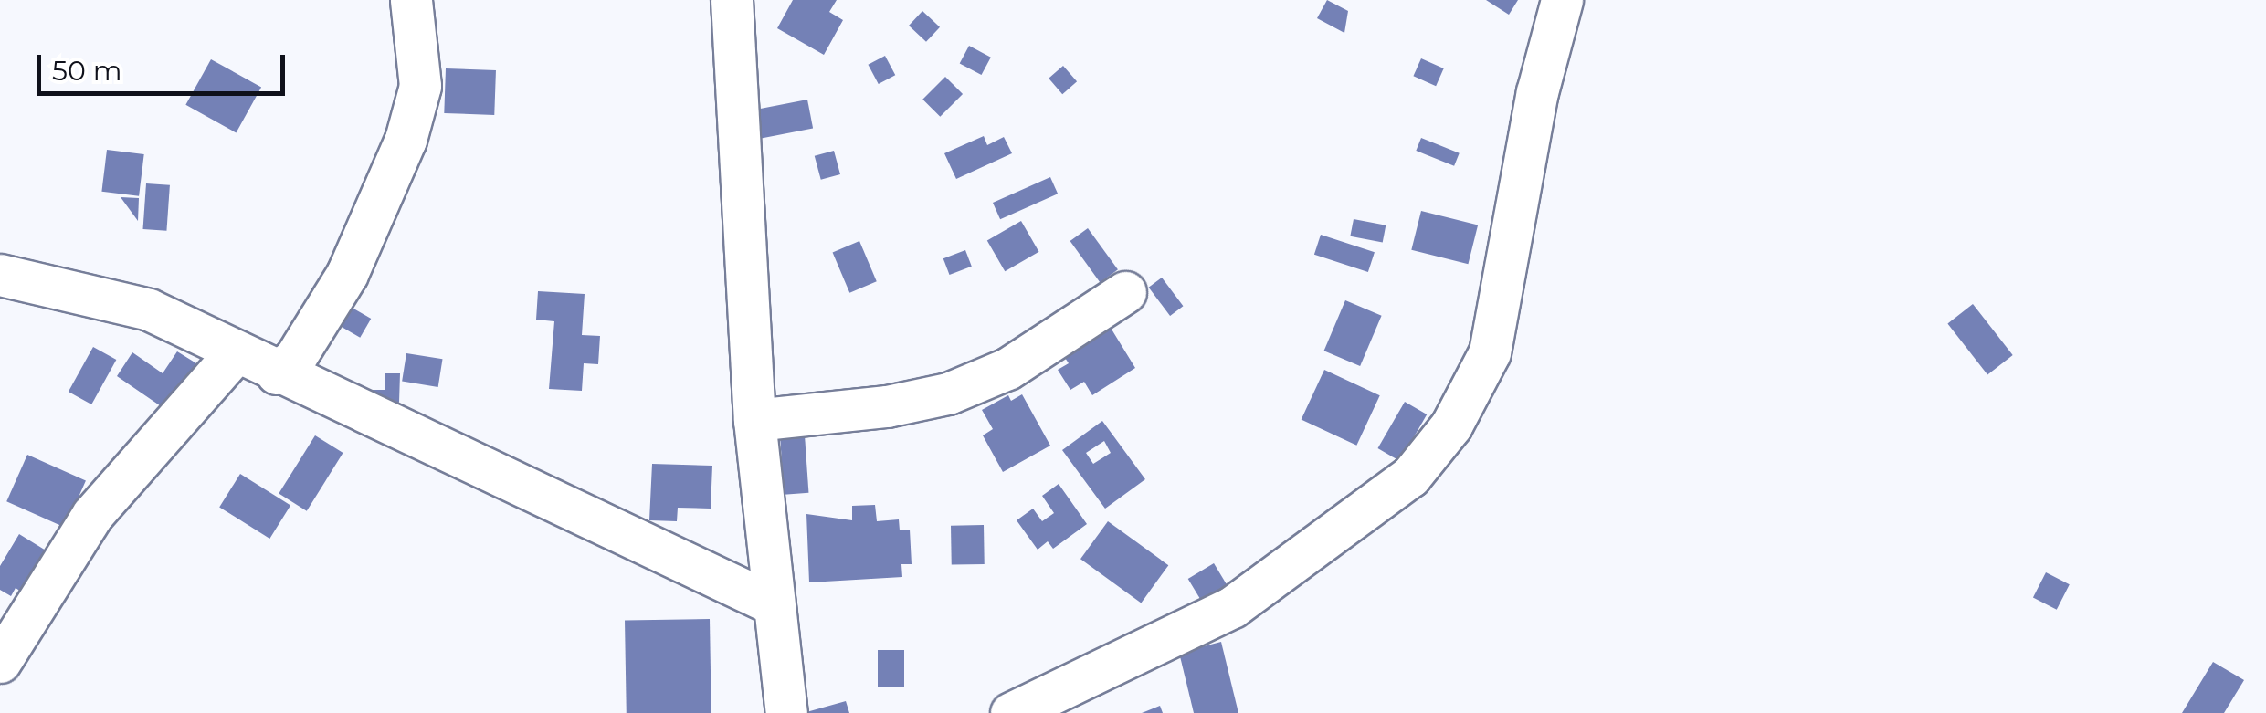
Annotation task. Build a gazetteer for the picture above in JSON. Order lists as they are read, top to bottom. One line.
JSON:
{"scale_bar":"50 m"}
